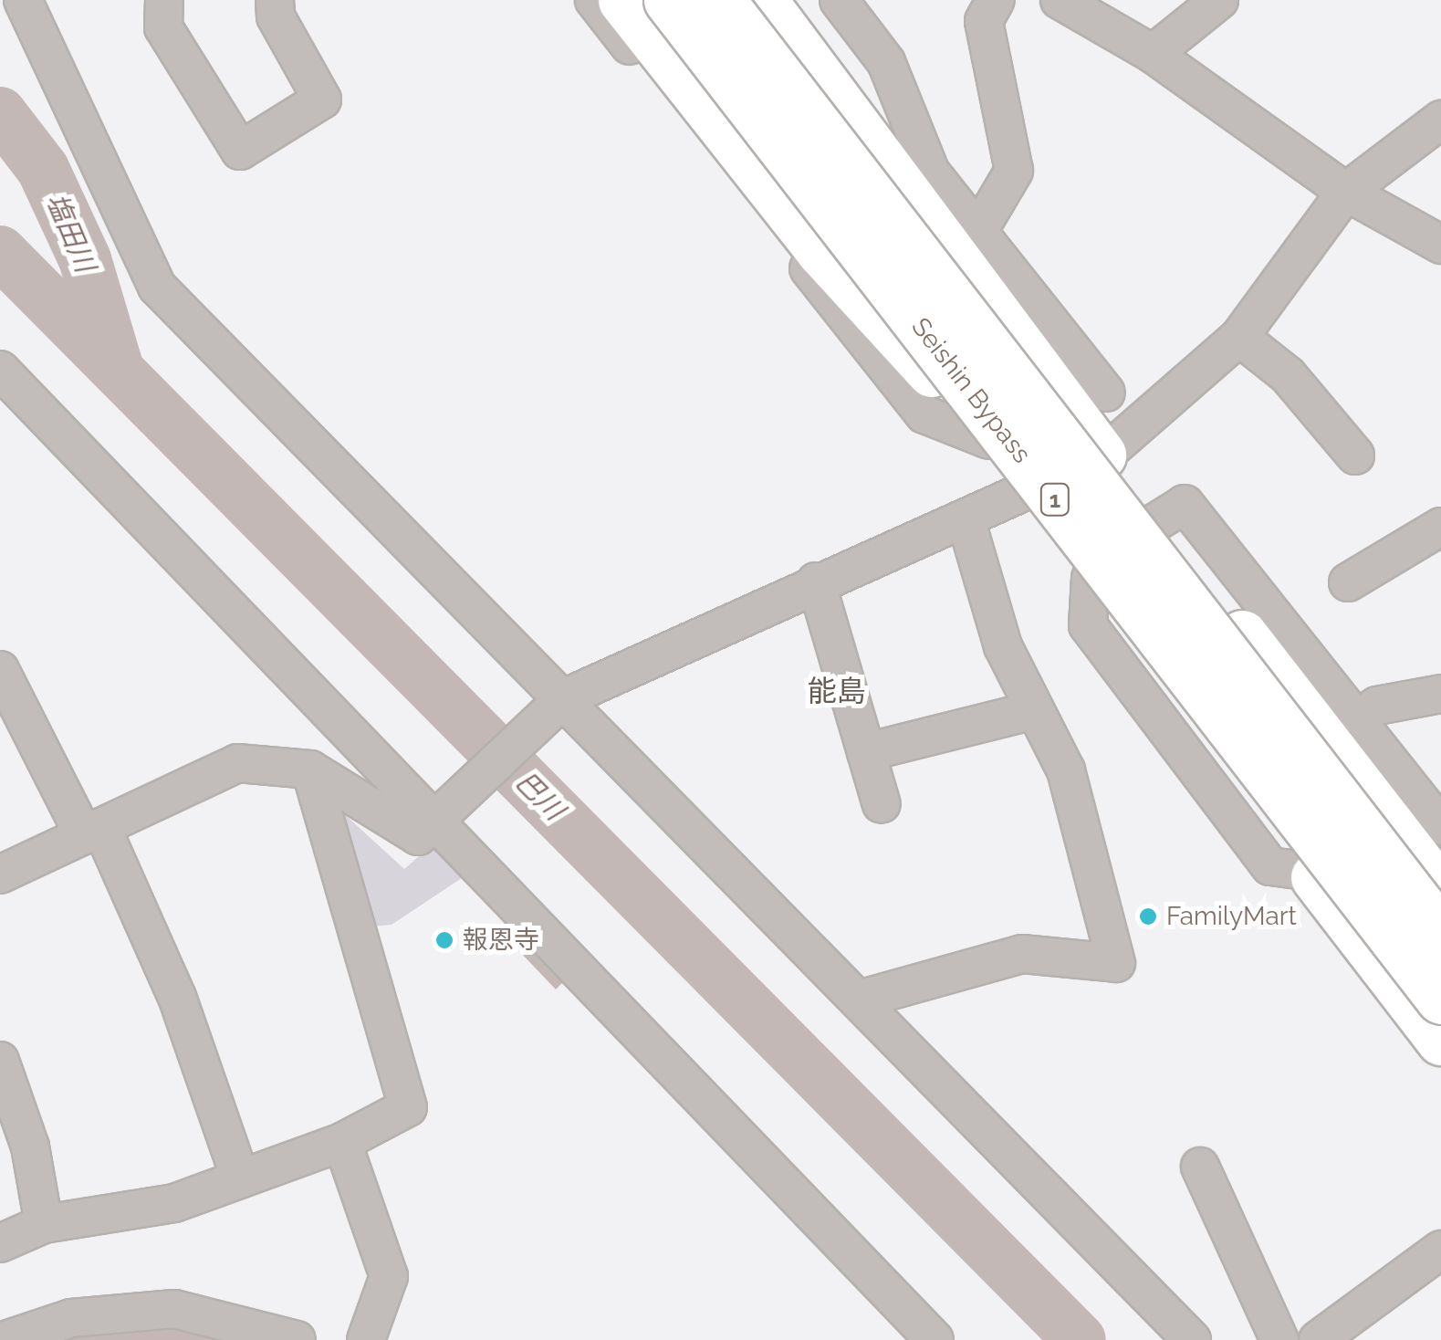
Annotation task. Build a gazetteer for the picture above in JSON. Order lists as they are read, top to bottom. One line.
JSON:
{"streets":{"highway":["Seishin Bypass","1"]},"districts":["能島"],"water":["塩田川","巴川"],"places":["FamilyMart","報恩寺"]}
